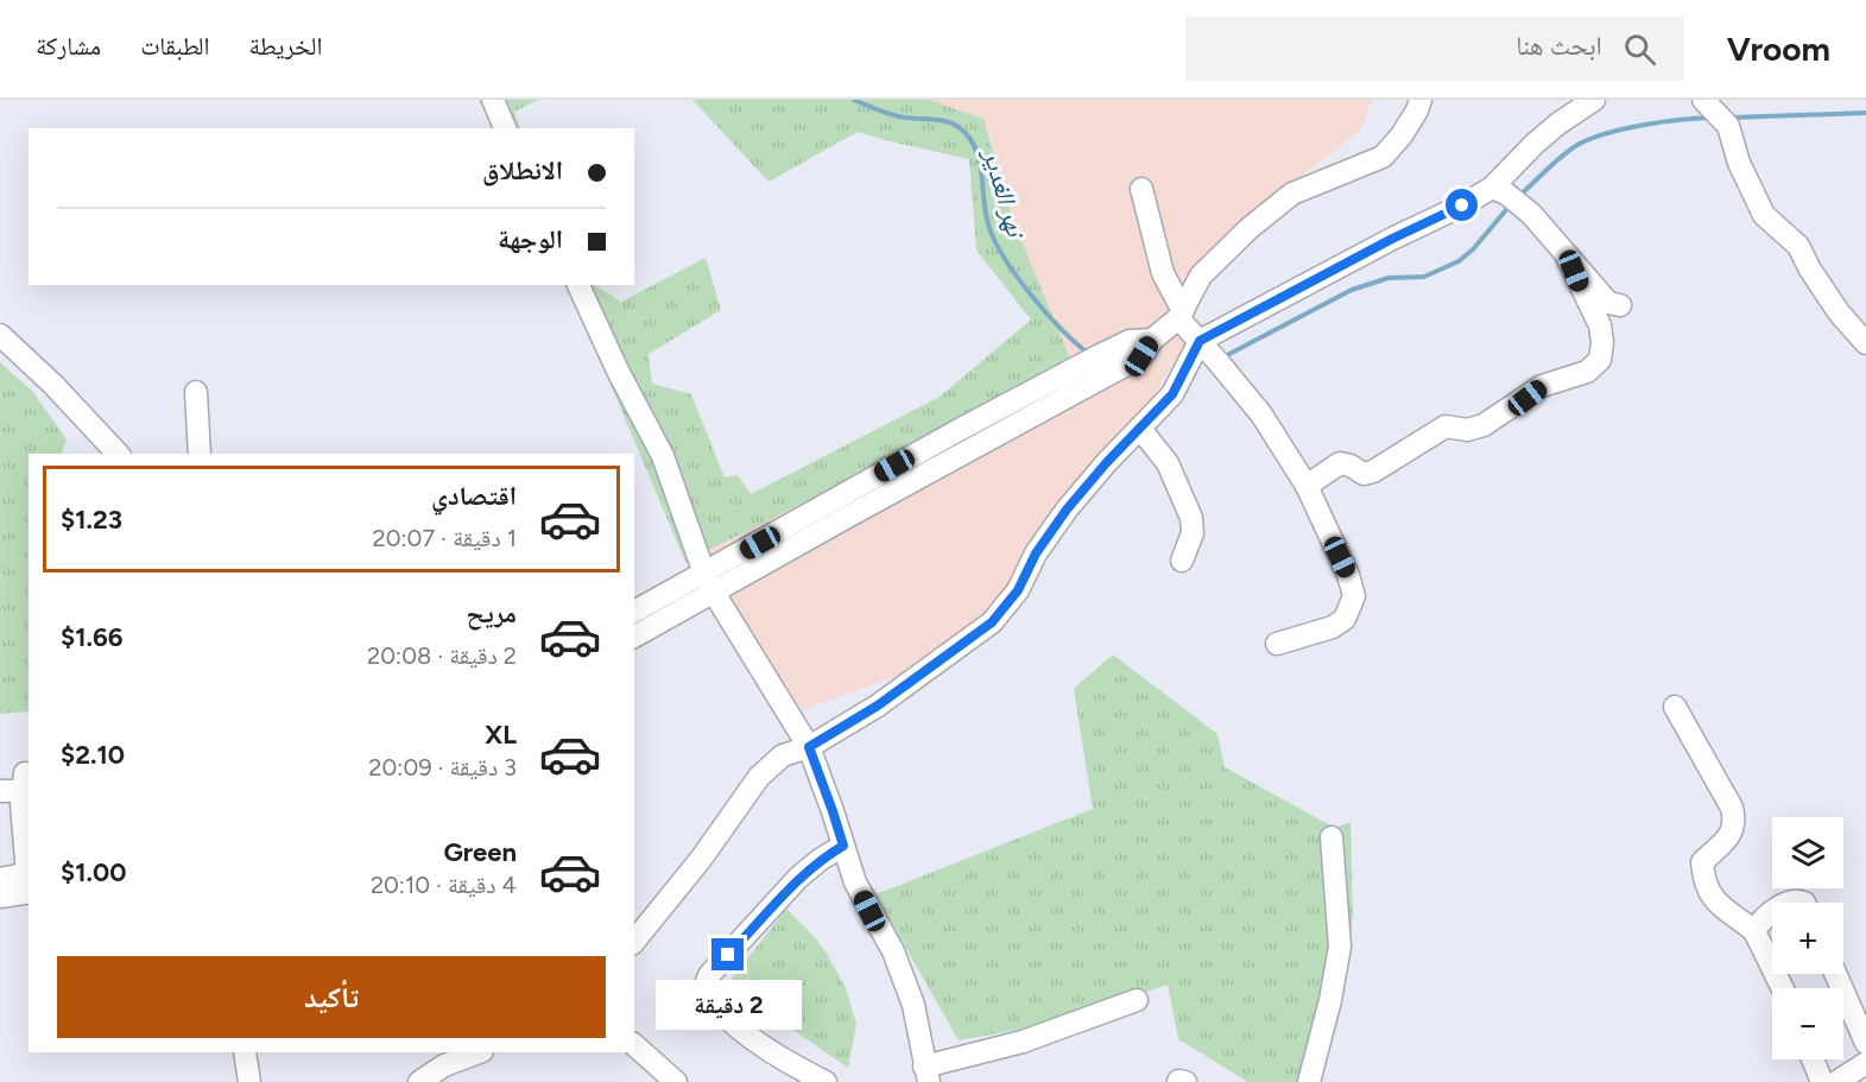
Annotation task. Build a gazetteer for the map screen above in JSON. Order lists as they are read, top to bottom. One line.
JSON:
{"water":["نهر الغدير"],"page":{"header":"Vroom","search":"ابحث هنا","nav":["الخريطة","الطبقات","مشاركة"],"banner":["الانطلاق","الوجهة"],"list":[{"name":"اقتصادي","note":"1 دقيقة · 20:07","value":"$1.23"},{"name":"مريح","note":"2 دقيقة · 20:08","value":"$1.66"},{"name":"XL","note":"3 دقيقة · 20:09","value":"$2.10"},{"name":"Green","note":"4 دقيقة · 20:10","value":"$1.00"}],"map_buttons":["+","−"],"buttons":"تأكيد","bubble":"2 دقيقة"}}
